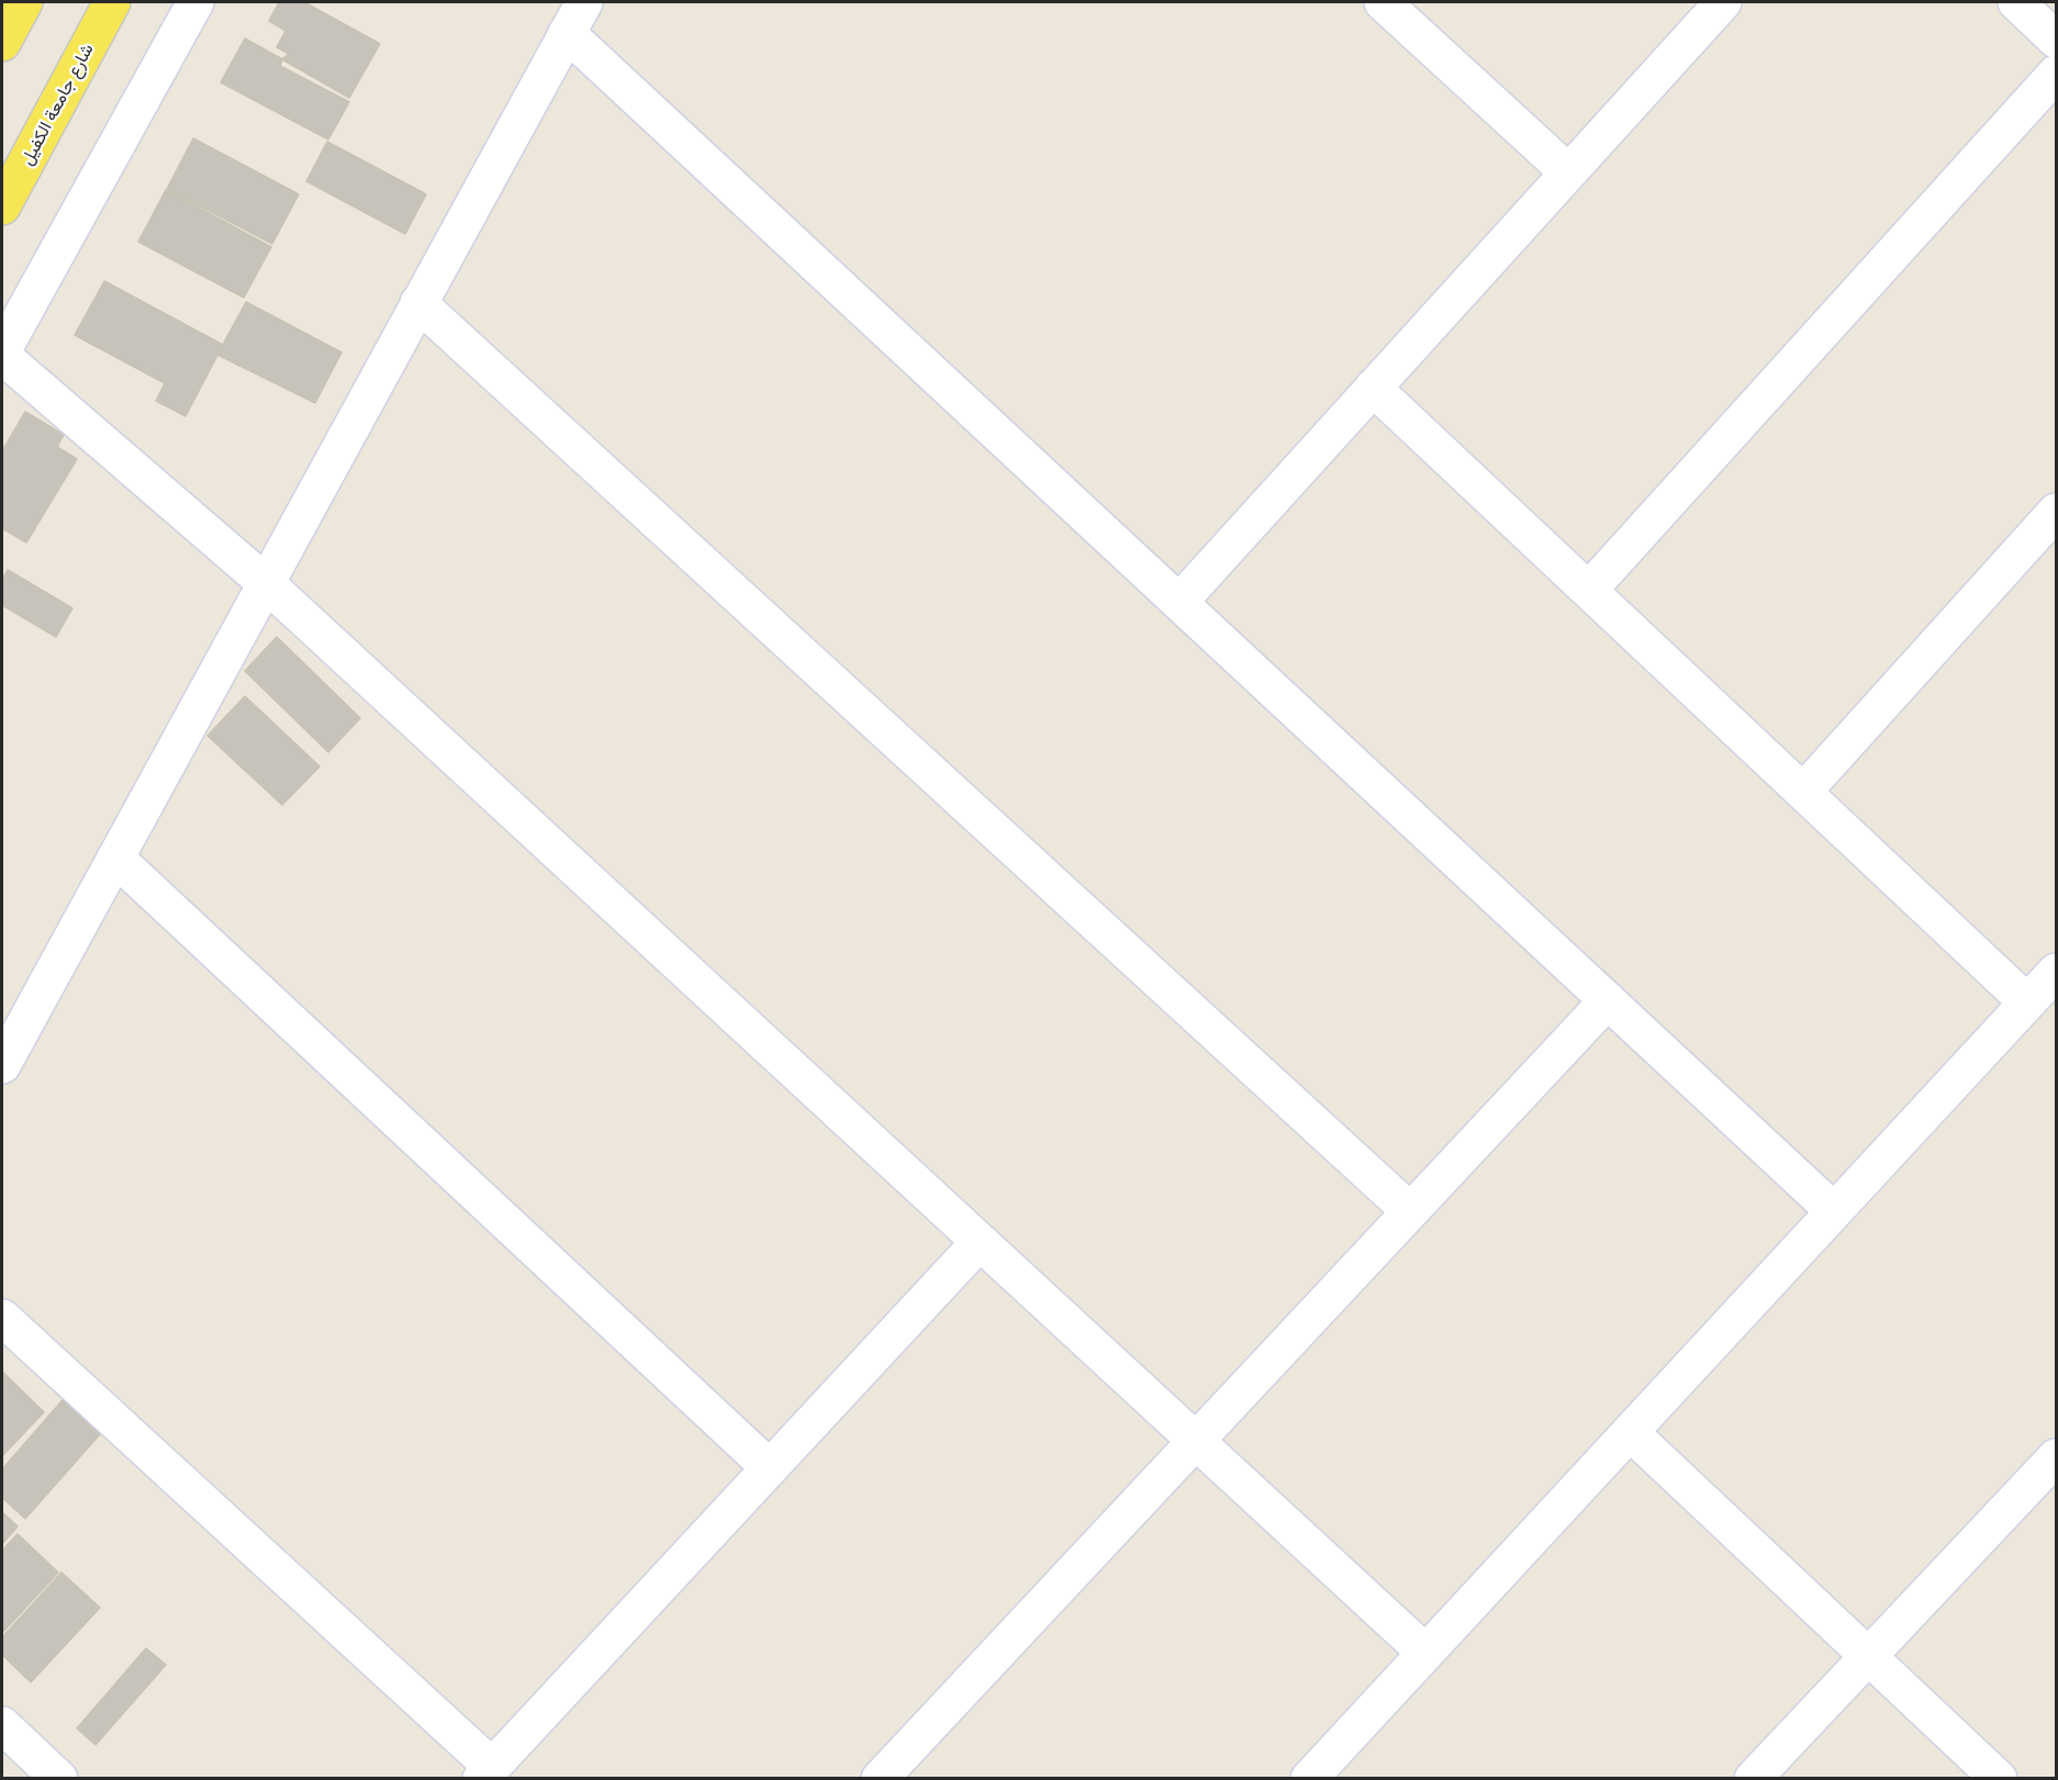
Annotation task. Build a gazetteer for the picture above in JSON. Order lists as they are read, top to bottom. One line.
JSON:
{"streets":{"main road":["شارع جامعة الكفيل"]}}
